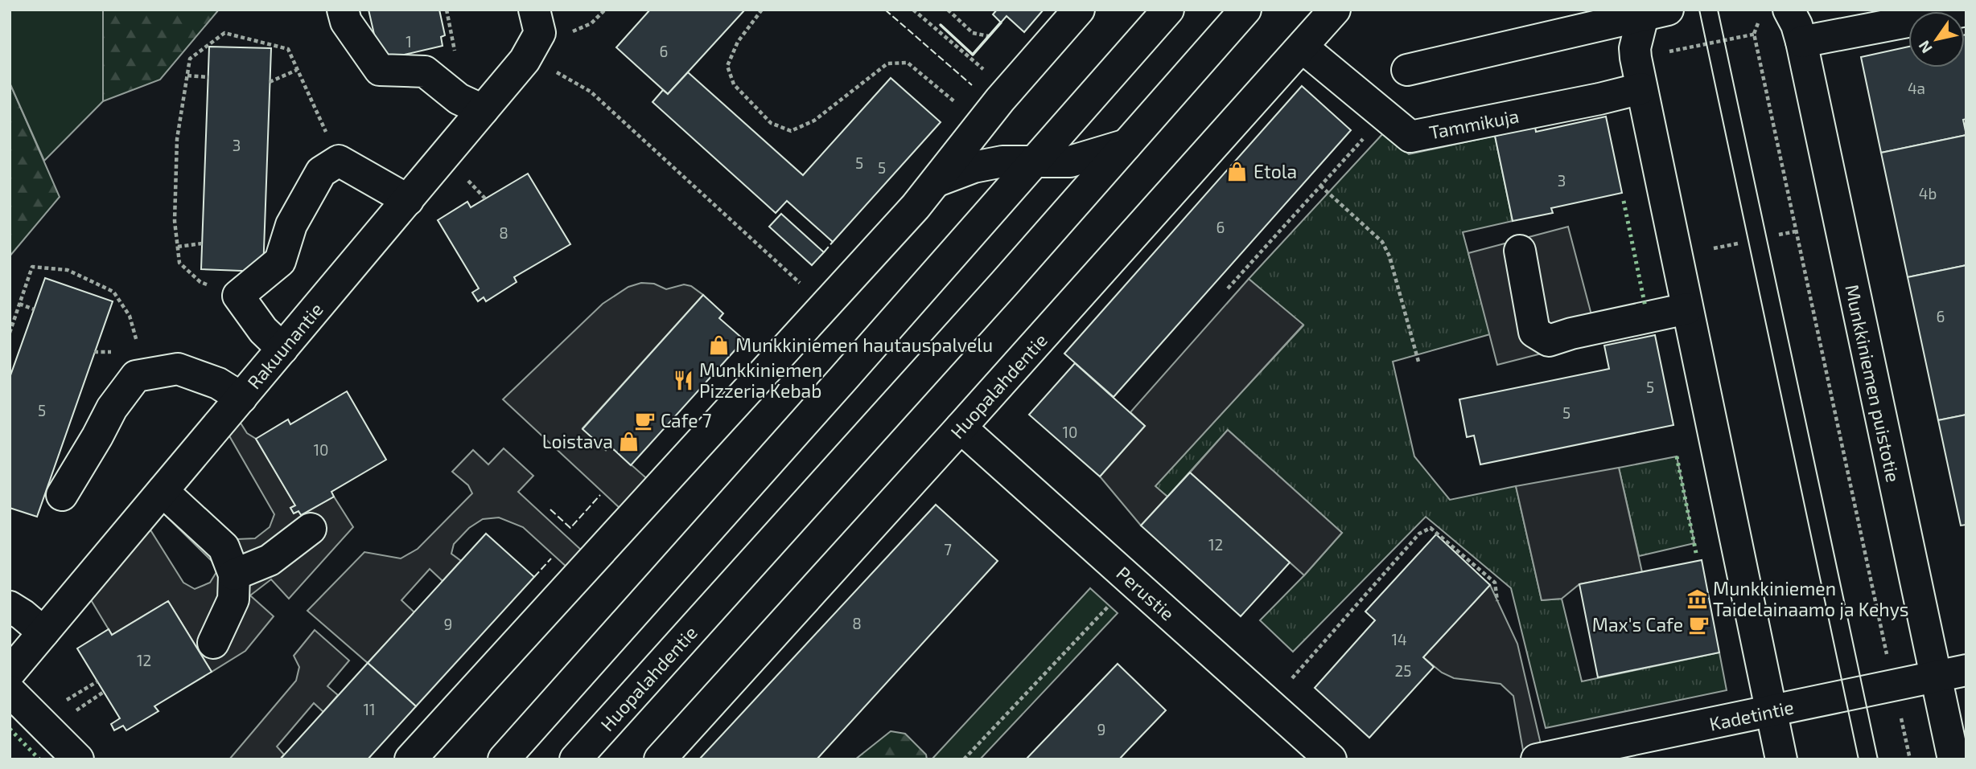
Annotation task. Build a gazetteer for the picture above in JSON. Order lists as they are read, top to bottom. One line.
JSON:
{"streets":{"street":["Tammikuja","Rakuunantie","Munkkiniemen puistotie","Huopalahdentie","Perustie","Kadetintie"]},"crossings":[["Tammikuja","Huopalahdentie"],["Munkkiniemen puistotie","Kadetintie"],["Huopalahdentie","Perustie"]],"places":{"shop":["Etola","Munkkiniemen hautauspalvelu","Loistava"],"restaurant":["Munkkiniemen Pizzeria Kebab"],"cafe":["Cafe 7","Max's Cafe"],"museum":["Munkkiniemen Taidelainaamo ja Kehys"]},"house_numbers":["1","6","4a","3","5","5","3","4b","6","8","6","5","5","5","10","10","12","7","8","9","14","12","25","11","9"],"north":"bottom left"}
